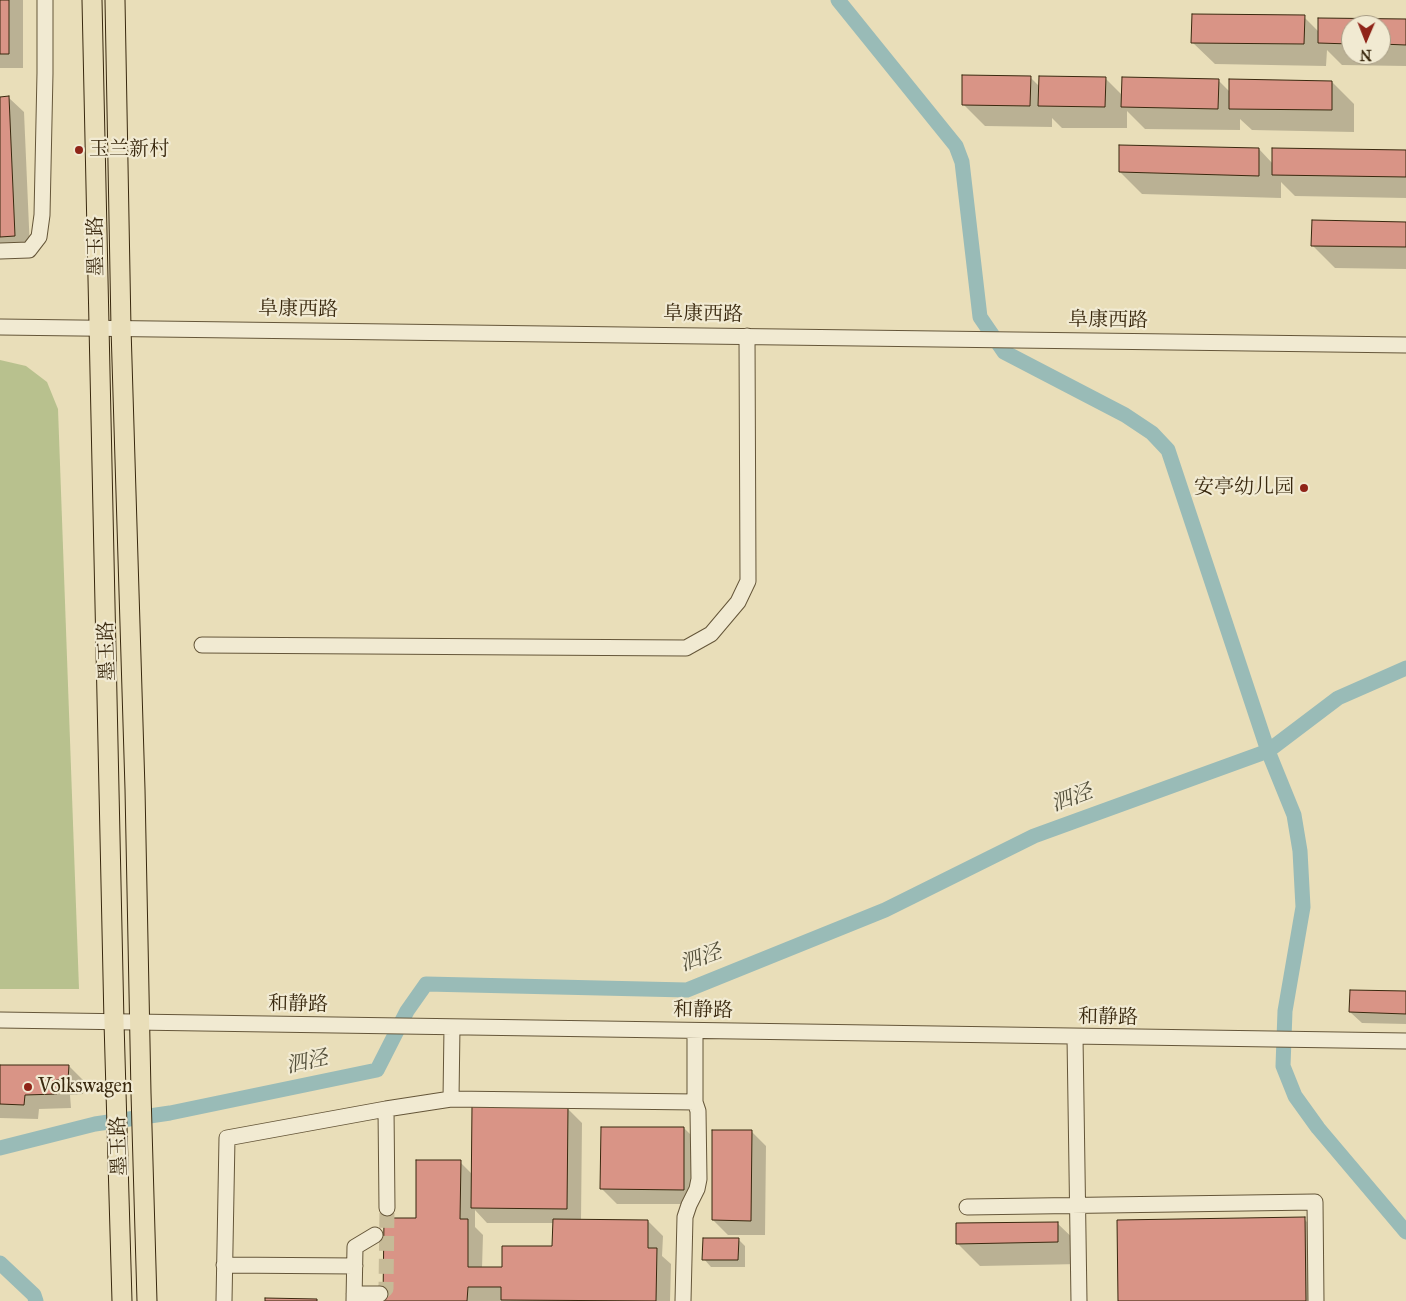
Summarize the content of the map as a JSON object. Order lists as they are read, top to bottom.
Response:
{
  "streets": {
    "main road": ["墨玉路"],
    "street": ["阜康西路", "和静路"]
  },
  "crossings": [
    ["墨玉路", "阜康西路"],
    ["墨玉路", "和静路"]
  ],
  "water": ["泗泾"],
  "places": ["玉兰新村", "安亭幼儿园", "Volkswagen"],
  "north": "bottom"
}
